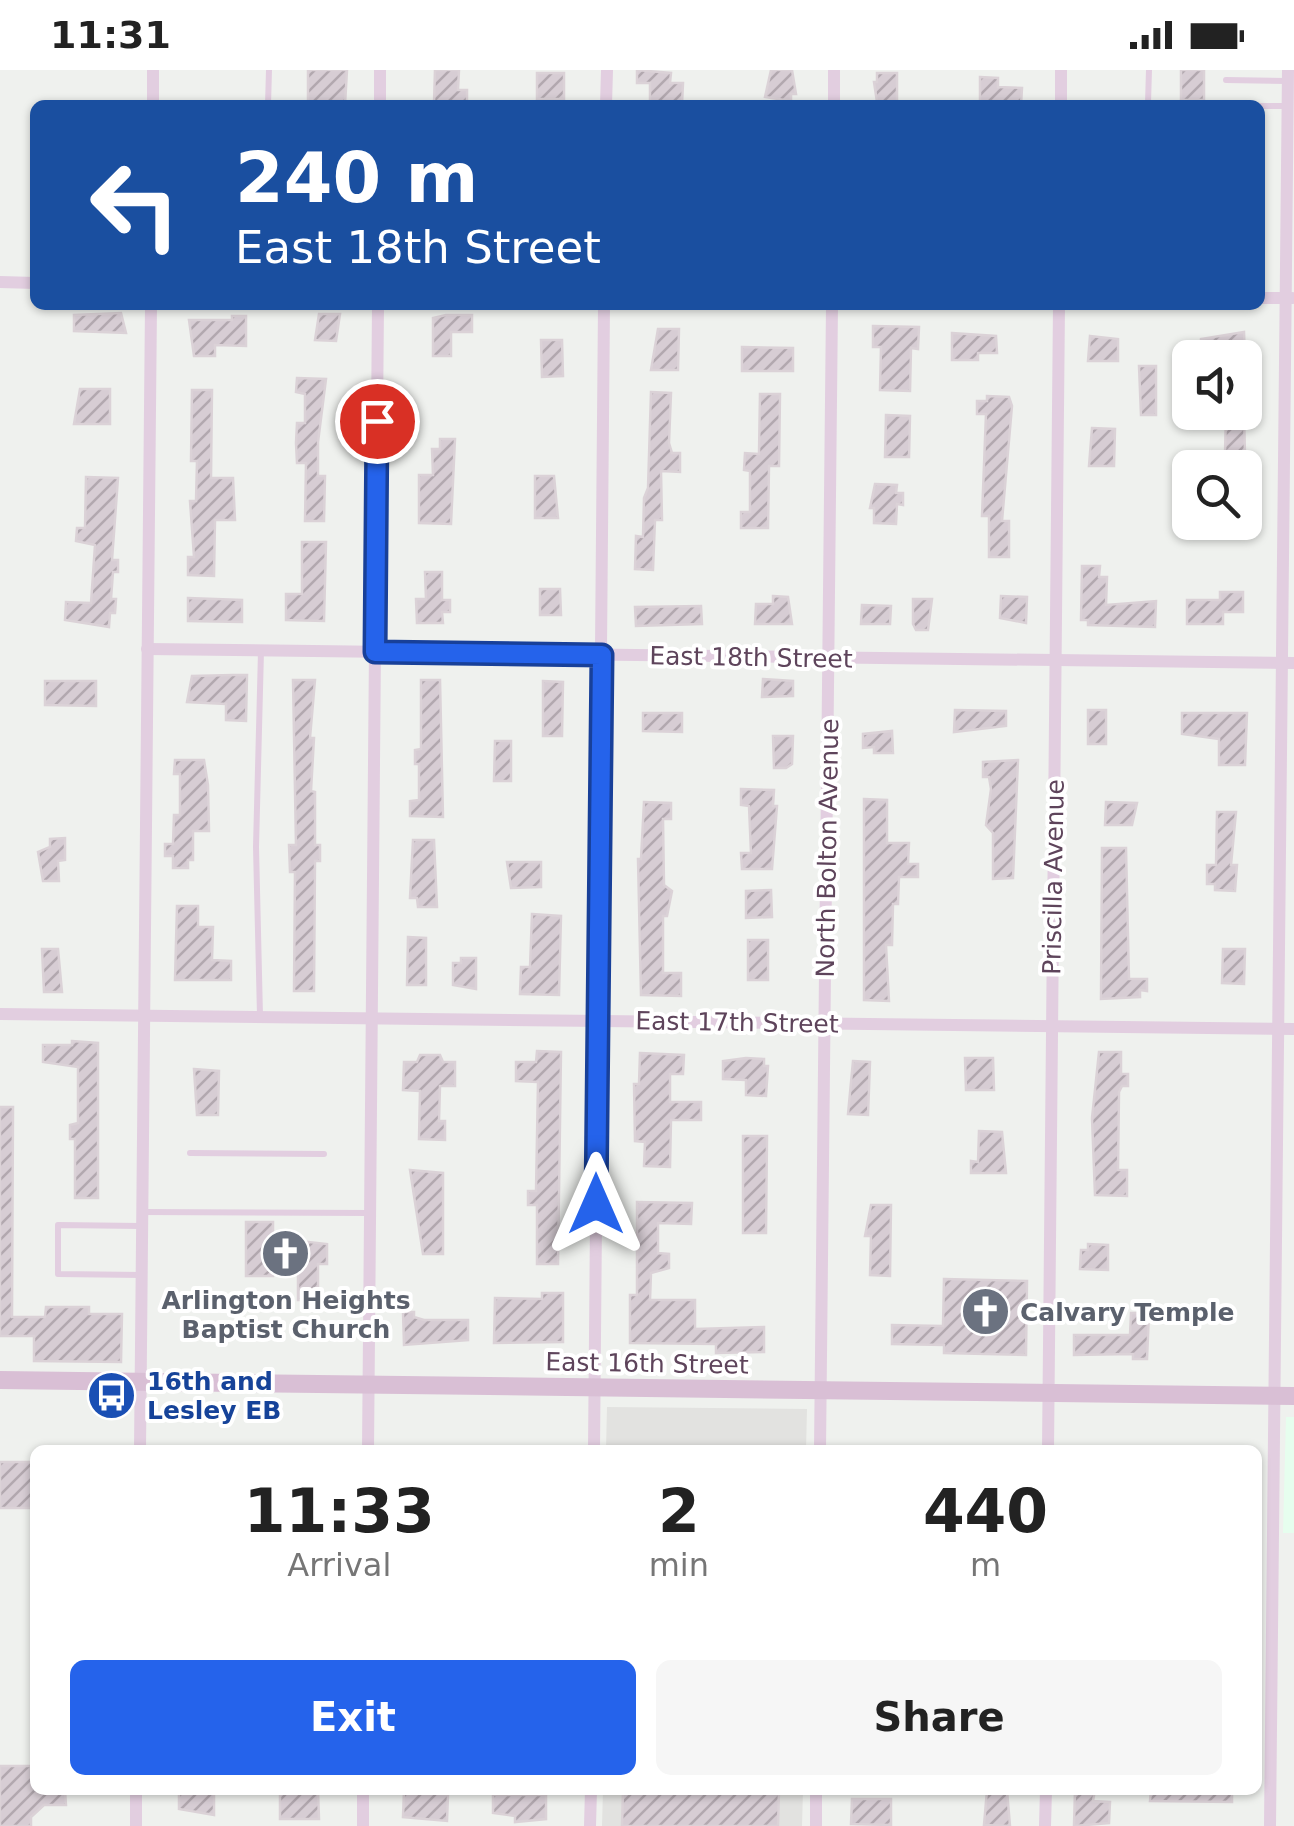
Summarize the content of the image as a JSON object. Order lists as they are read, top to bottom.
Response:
{
  "streets": {
    "main road": ["East 16th Street"],
    "street": [
      "East 18th Street",
      "North Bolton Avenue",
      "Priscilla Avenue",
      "East 17th Street"
    ]
  },
  "crossings": [
    ["East 18th Street", "North Bolton Avenue"],
    ["East 18th Street", "Priscilla Avenue"],
    ["North Bolton Avenue", "East 17th Street"],
    ["North Bolton Avenue", "East 16th Street"],
    ["Priscilla Avenue", "East 17th Street"],
    ["Priscilla Avenue", "East 16th Street"]
  ],
  "places": {
    "church": ["Arlington Heights Baptist Church", "Calvary Temple"],
    "bus stop": ["16th and Lesley EB"]
  },
  "page": {
    "status": "11:31",
    "turn": ["240 m", "East 18th Street"],
    "eta": [
      "11:33",
      "Arrival",
      "2",
      "min",
      "440",
      "m"
    ],
    "buttons": ["Exit", "Share"]
  }
}
